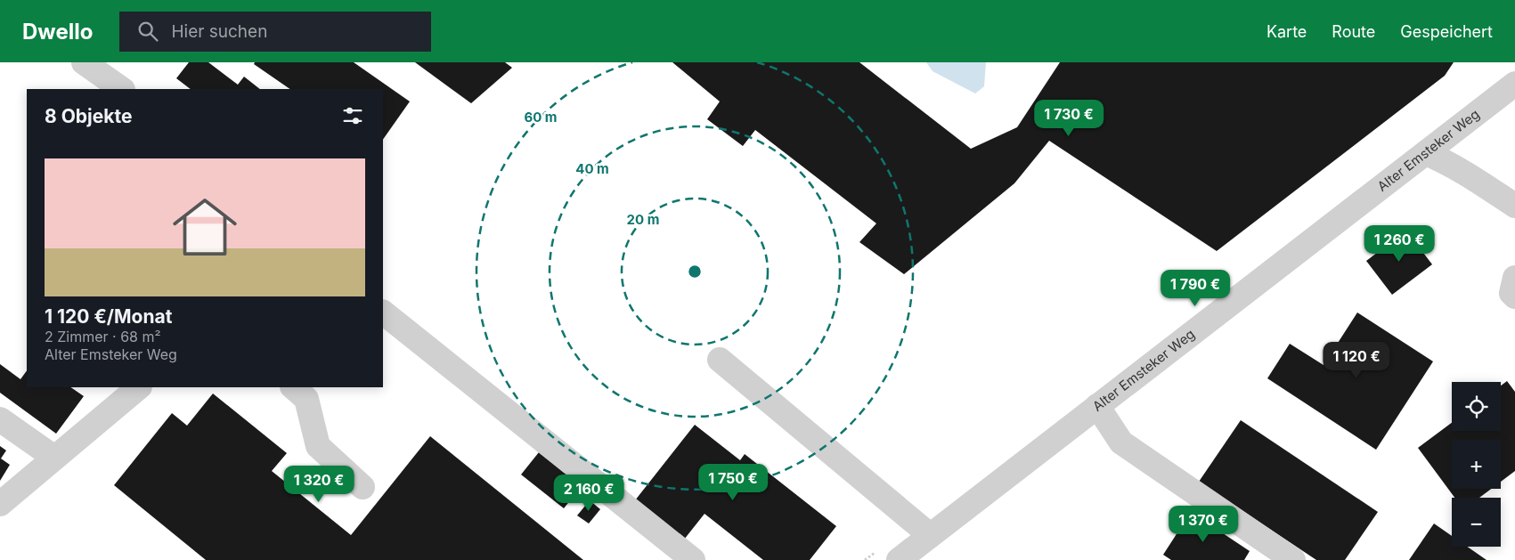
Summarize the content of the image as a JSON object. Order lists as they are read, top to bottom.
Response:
{
  "streets": {
    "street": ["Alter Emsteker Weg"]
  },
  "page": {
    "header": "Dwello",
    "search": "Hier suchen",
    "nav": ["Karte", "Route", "Gespeichert"],
    "heading": "8 Objekte",
    "price": [
      "1 730 €",
      "1 260 €",
      "1 790 €",
      "1 120 €",
      "1 750 €",
      "1 320 €",
      "2 160 €",
      "1 370 €"
    ],
    "list": [
      {
        "name": "1 120 €/Monat",
        "note": "2 Zimmer · 68 m² · Alter Emsteker Weg"
      }
    ],
    "map_buttons": ["+", "−"]
  },
  "rings": ["60 m", "40 m", "20 m"]
}
